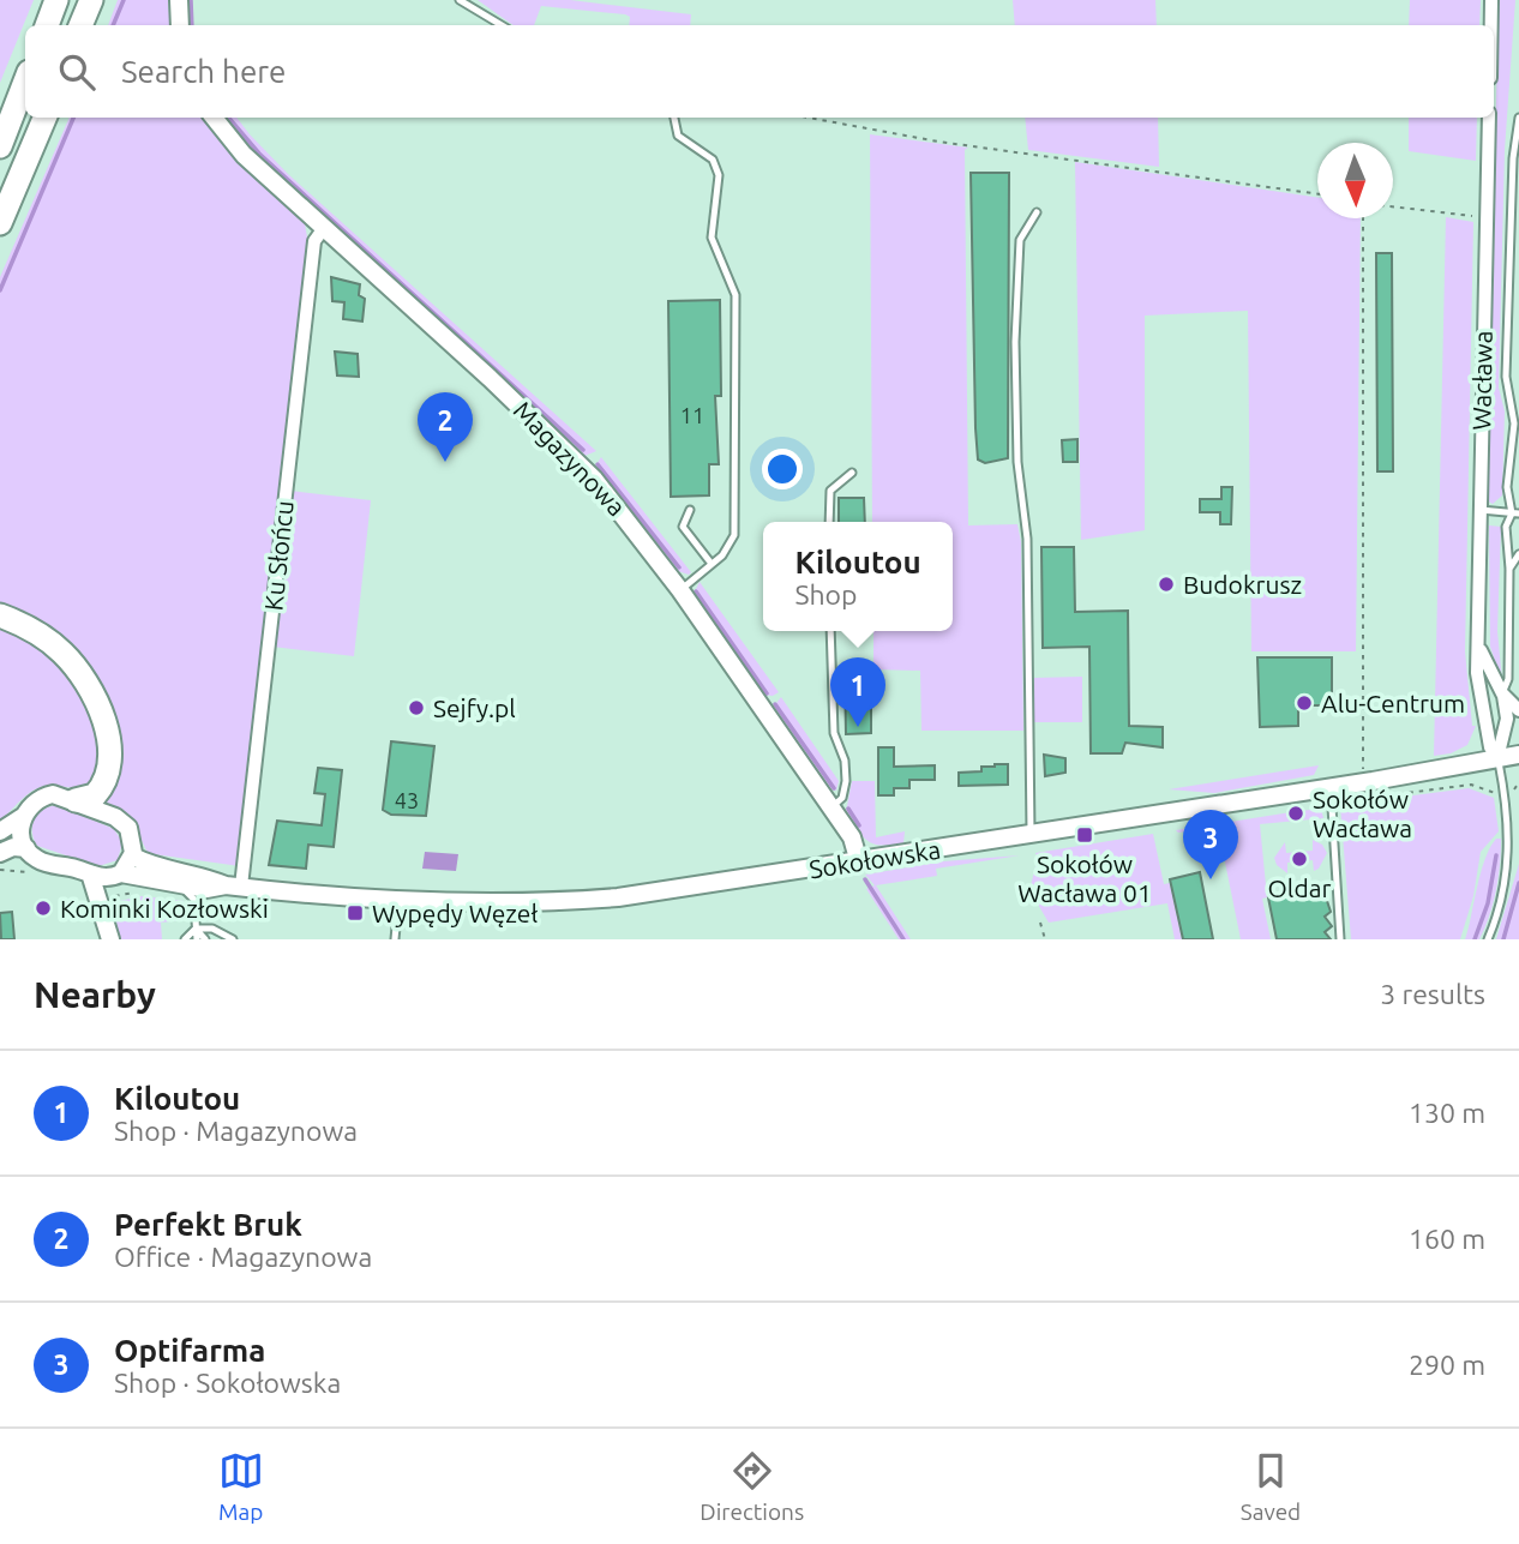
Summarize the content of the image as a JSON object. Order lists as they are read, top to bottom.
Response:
{
  "streets": {
    "street": [
      "Wacława",
      "Magazynowa",
      "Ku Słońcu",
      "Sokołowska"
    ]
  },
  "crossings": [
    ["Wacława", "Sokołowska"],
    ["Magazynowa", "Ku Słońcu"],
    ["Magazynowa", "Sokołowska"],
    ["Ku Słońcu", "Sokołowska"]
  ],
  "places": {
    "other": [
      "Budokrusz",
      "Alu-Centrum",
      "Sejfy.pl",
      "Sokołów Wacława",
      "Oldar",
      "Kominki Kozłowski"
    ],
    "transit": ["Sokołów Wacława 01", "Wypędy Węzeł"]
  },
  "house_numbers": ["11", "43"],
  "north": "bottom",
  "page": {
    "search": "Search here",
    "pins": ["2", "1", "3"],
    "popup": ["Kiloutou", "Shop"],
    "heading": ["Nearby", "3 results"],
    "list": [
      {
        "mark": "1",
        "name": "Kiloutou",
        "note": "Shop · Magazynowa",
        "value": "130 m"
      },
      {
        "mark": "2",
        "name": "Perfekt Bruk",
        "note": "Office · Magazynowa",
        "value": "160 m"
      },
      {
        "mark": "3",
        "name": "Optifarma",
        "note": "Shop · Sokołowska",
        "value": "290 m"
      }
    ],
    "nav": ["Map", "Directions", "Saved"]
  }
}
